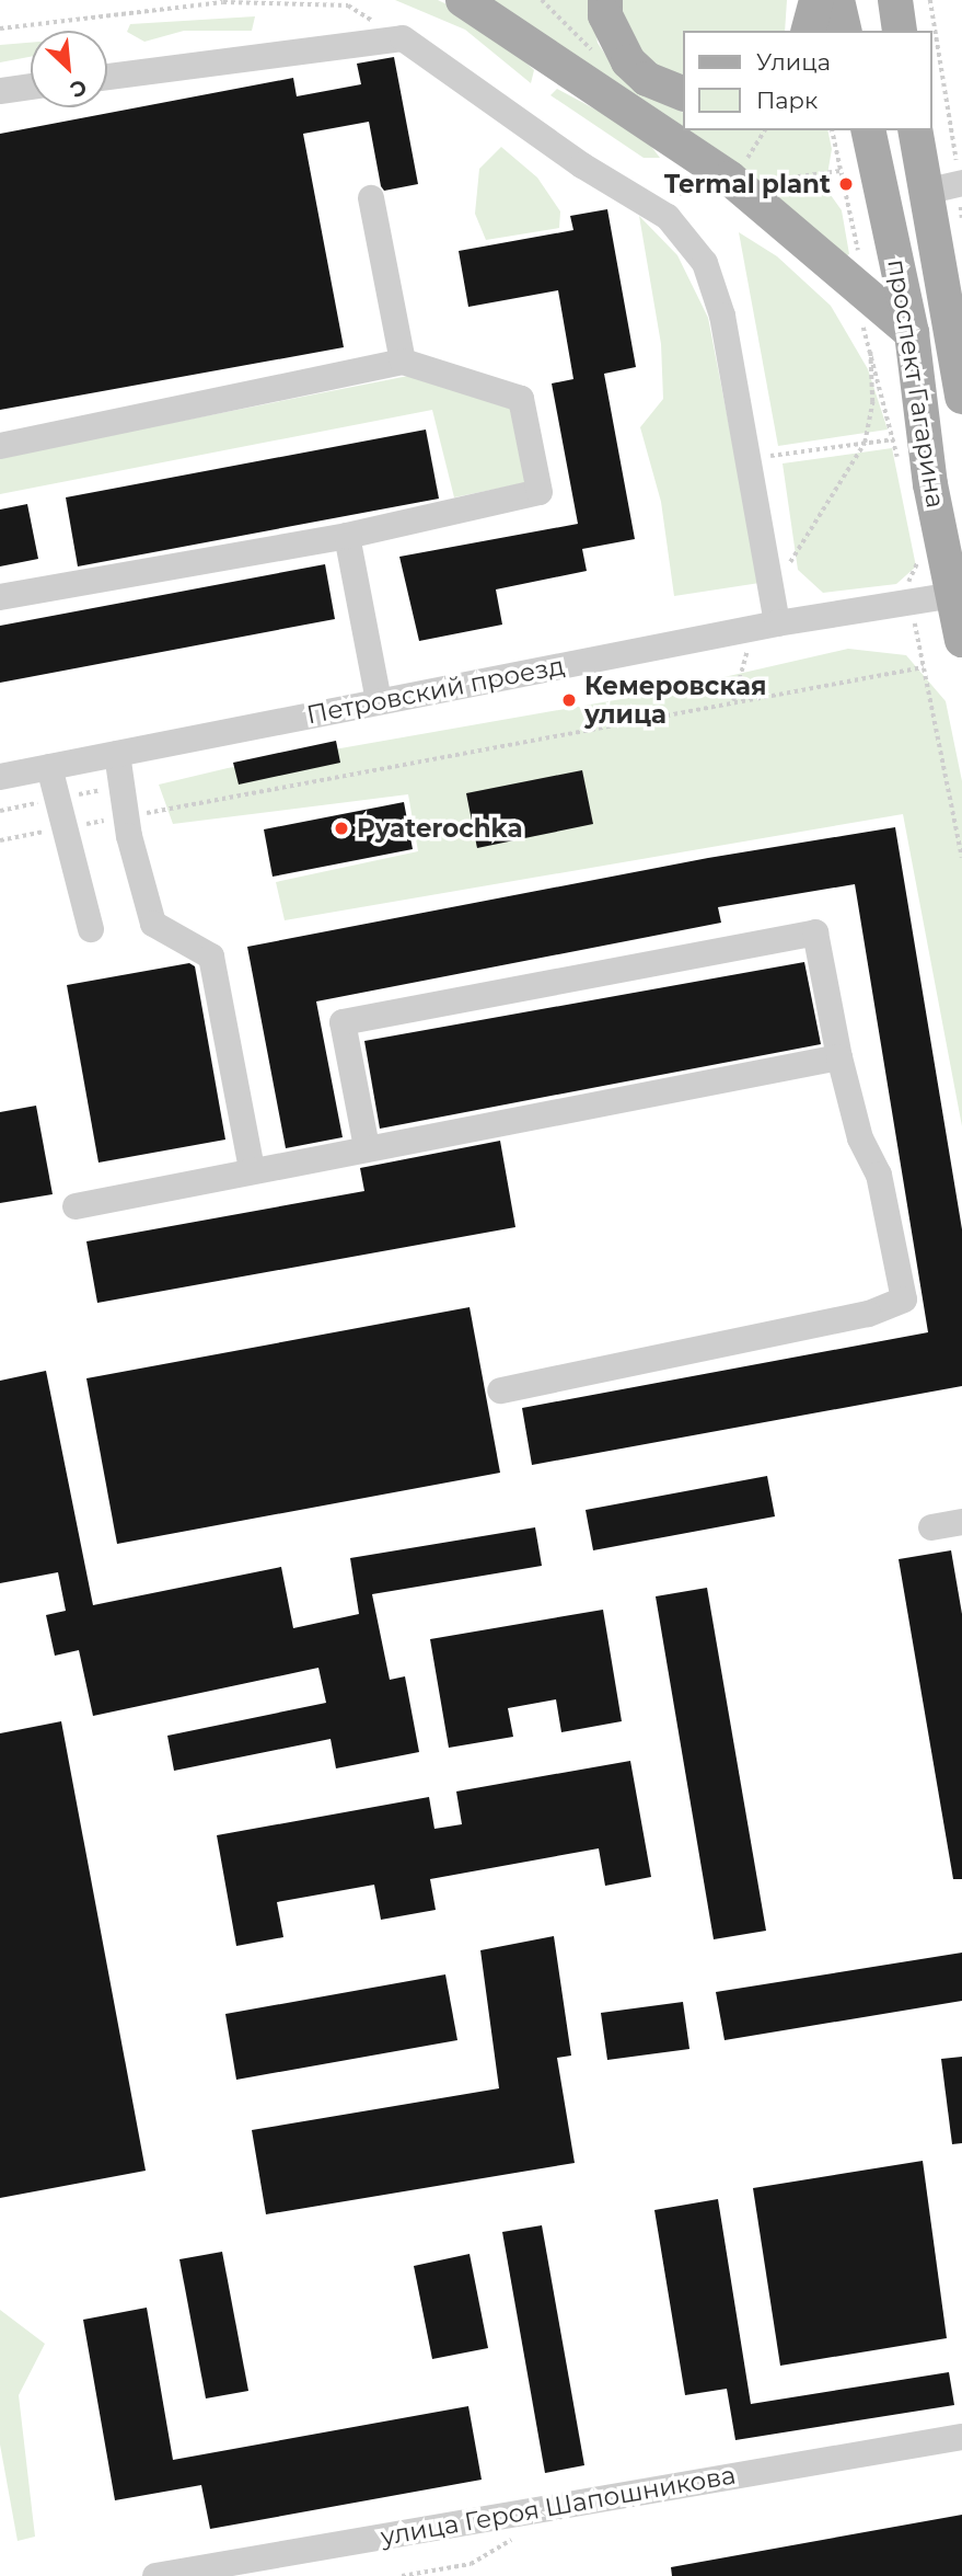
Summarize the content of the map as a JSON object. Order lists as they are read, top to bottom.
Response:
{
  "streets": {
    "main road": ["проспект Гагарина"],
    "street": ["Петровский проезд", "улица Героя Шапошникова"]
  },
  "crossings": [
    ["проспект Гагарина", "Петровский проезд"]
  ],
  "places": ["Termal plant", "Кемеровская улица", "Pyaterochka"],
  "legend": ["Улица", "Парк"],
  "north": "bottom right"
}
